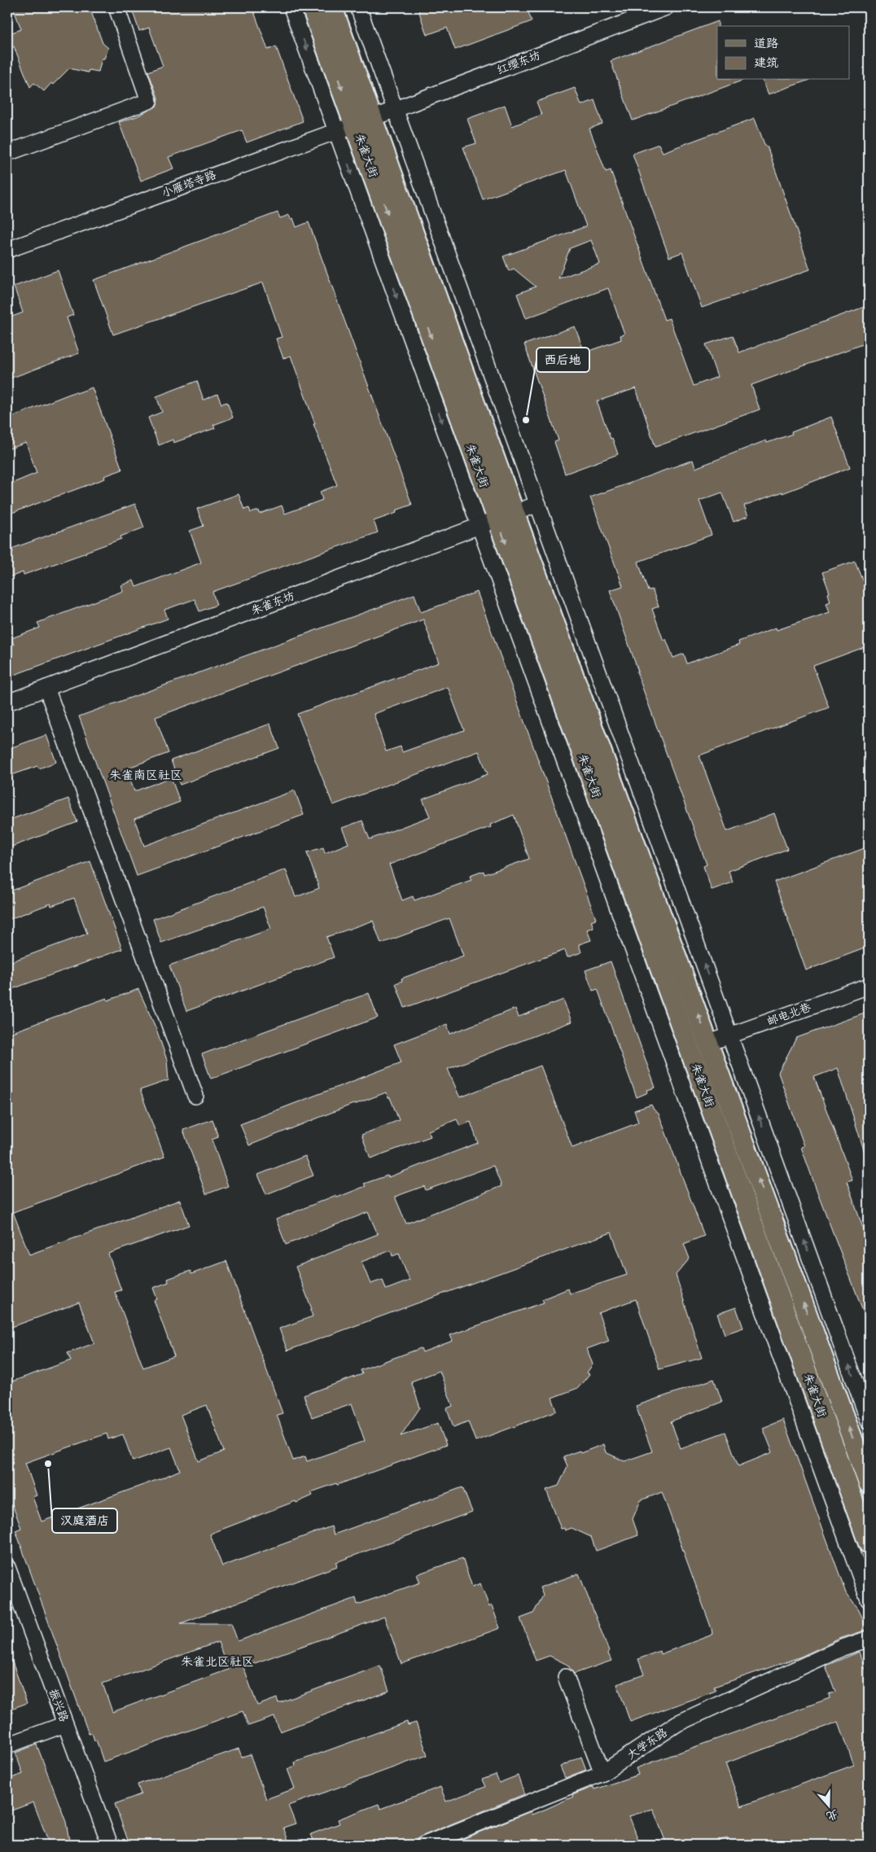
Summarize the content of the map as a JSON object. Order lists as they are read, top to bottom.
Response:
{
  "streets": {
    "main road": ["朱雀大街"],
    "street": [
      "红缨东坊",
      "小雁塔寺路",
      "朱雀东坊",
      "邮电北巷",
      "振兴路",
      "大学东路"
    ]
  },
  "crossings": [
    ["红缨东坊", "朱雀大街"],
    ["红缨东坊", "小雁塔寺路"],
    ["朱雀大街", "小雁塔寺路"],
    ["朱雀大街", "朱雀东坊"],
    ["朱雀大街", "邮电北巷"]
  ],
  "districts": ["朱雀南区社区", "朱雀北区社区"],
  "places": ["西后地", "汉庭酒店"],
  "legend": ["道路", "建筑"],
  "north": "bottom"
}
